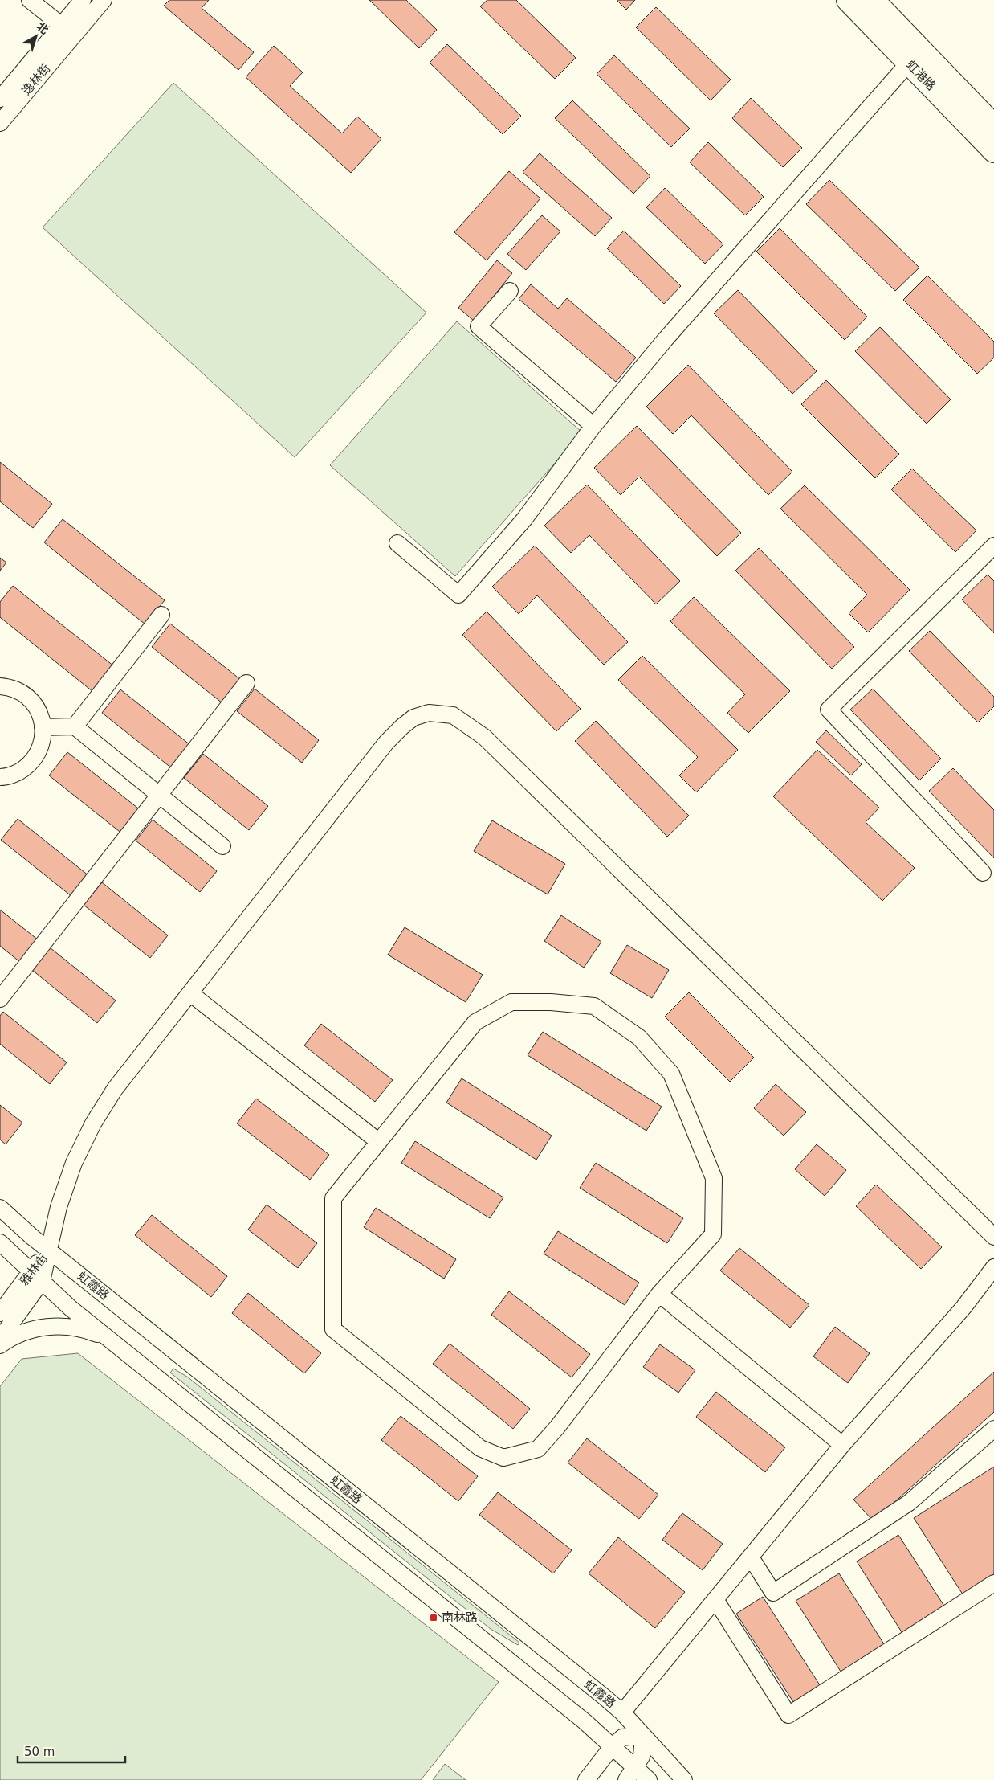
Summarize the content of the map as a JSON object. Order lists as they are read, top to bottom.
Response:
{
  "streets": {
    "highway": ["虹港路"],
    "street": ["逸林街", "雅林街", "虹霞路"]
  },
  "crossings": [
    ["雅林街", "虹霞路"]
  ],
  "places": {
    "transit": ["南林路"]
  },
  "scale_bar": "50 m",
  "north": "top right"
}
